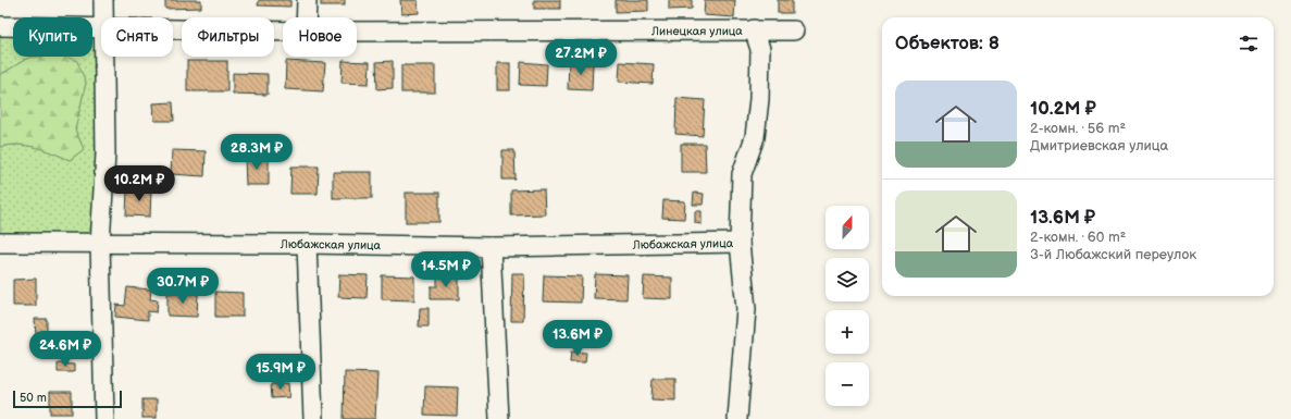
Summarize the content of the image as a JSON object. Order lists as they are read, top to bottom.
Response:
{
  "streets": {
    "street": ["Линецкая улица", "Любажская улица"]
  },
  "scale_bar": "50 m",
  "north": "top",
  "page": {
    "chip": [
      "Купить",
      "Снять",
      "Фильтры",
      "Новое"
    ],
    "heading": "Объектов: 8",
    "price": [
      "27.2M ₽",
      "28.3M ₽",
      "10.2M ₽",
      "14.5M ₽",
      "30.7M ₽",
      "13.6M ₽",
      "24.6M ₽",
      "15.9M ₽"
    ],
    "list": [
      {
        "name": "10.2M ₽",
        "note": "2-комн. · 56 m² · Дмитриевская улица"
      },
      {
        "name": "13.6M ₽",
        "note": "2-комн. · 60 m² · 3-й Любажский переулок"
      }
    ],
    "map_buttons": ["+", "−"],
    "scale": "50 m"
  }
}
